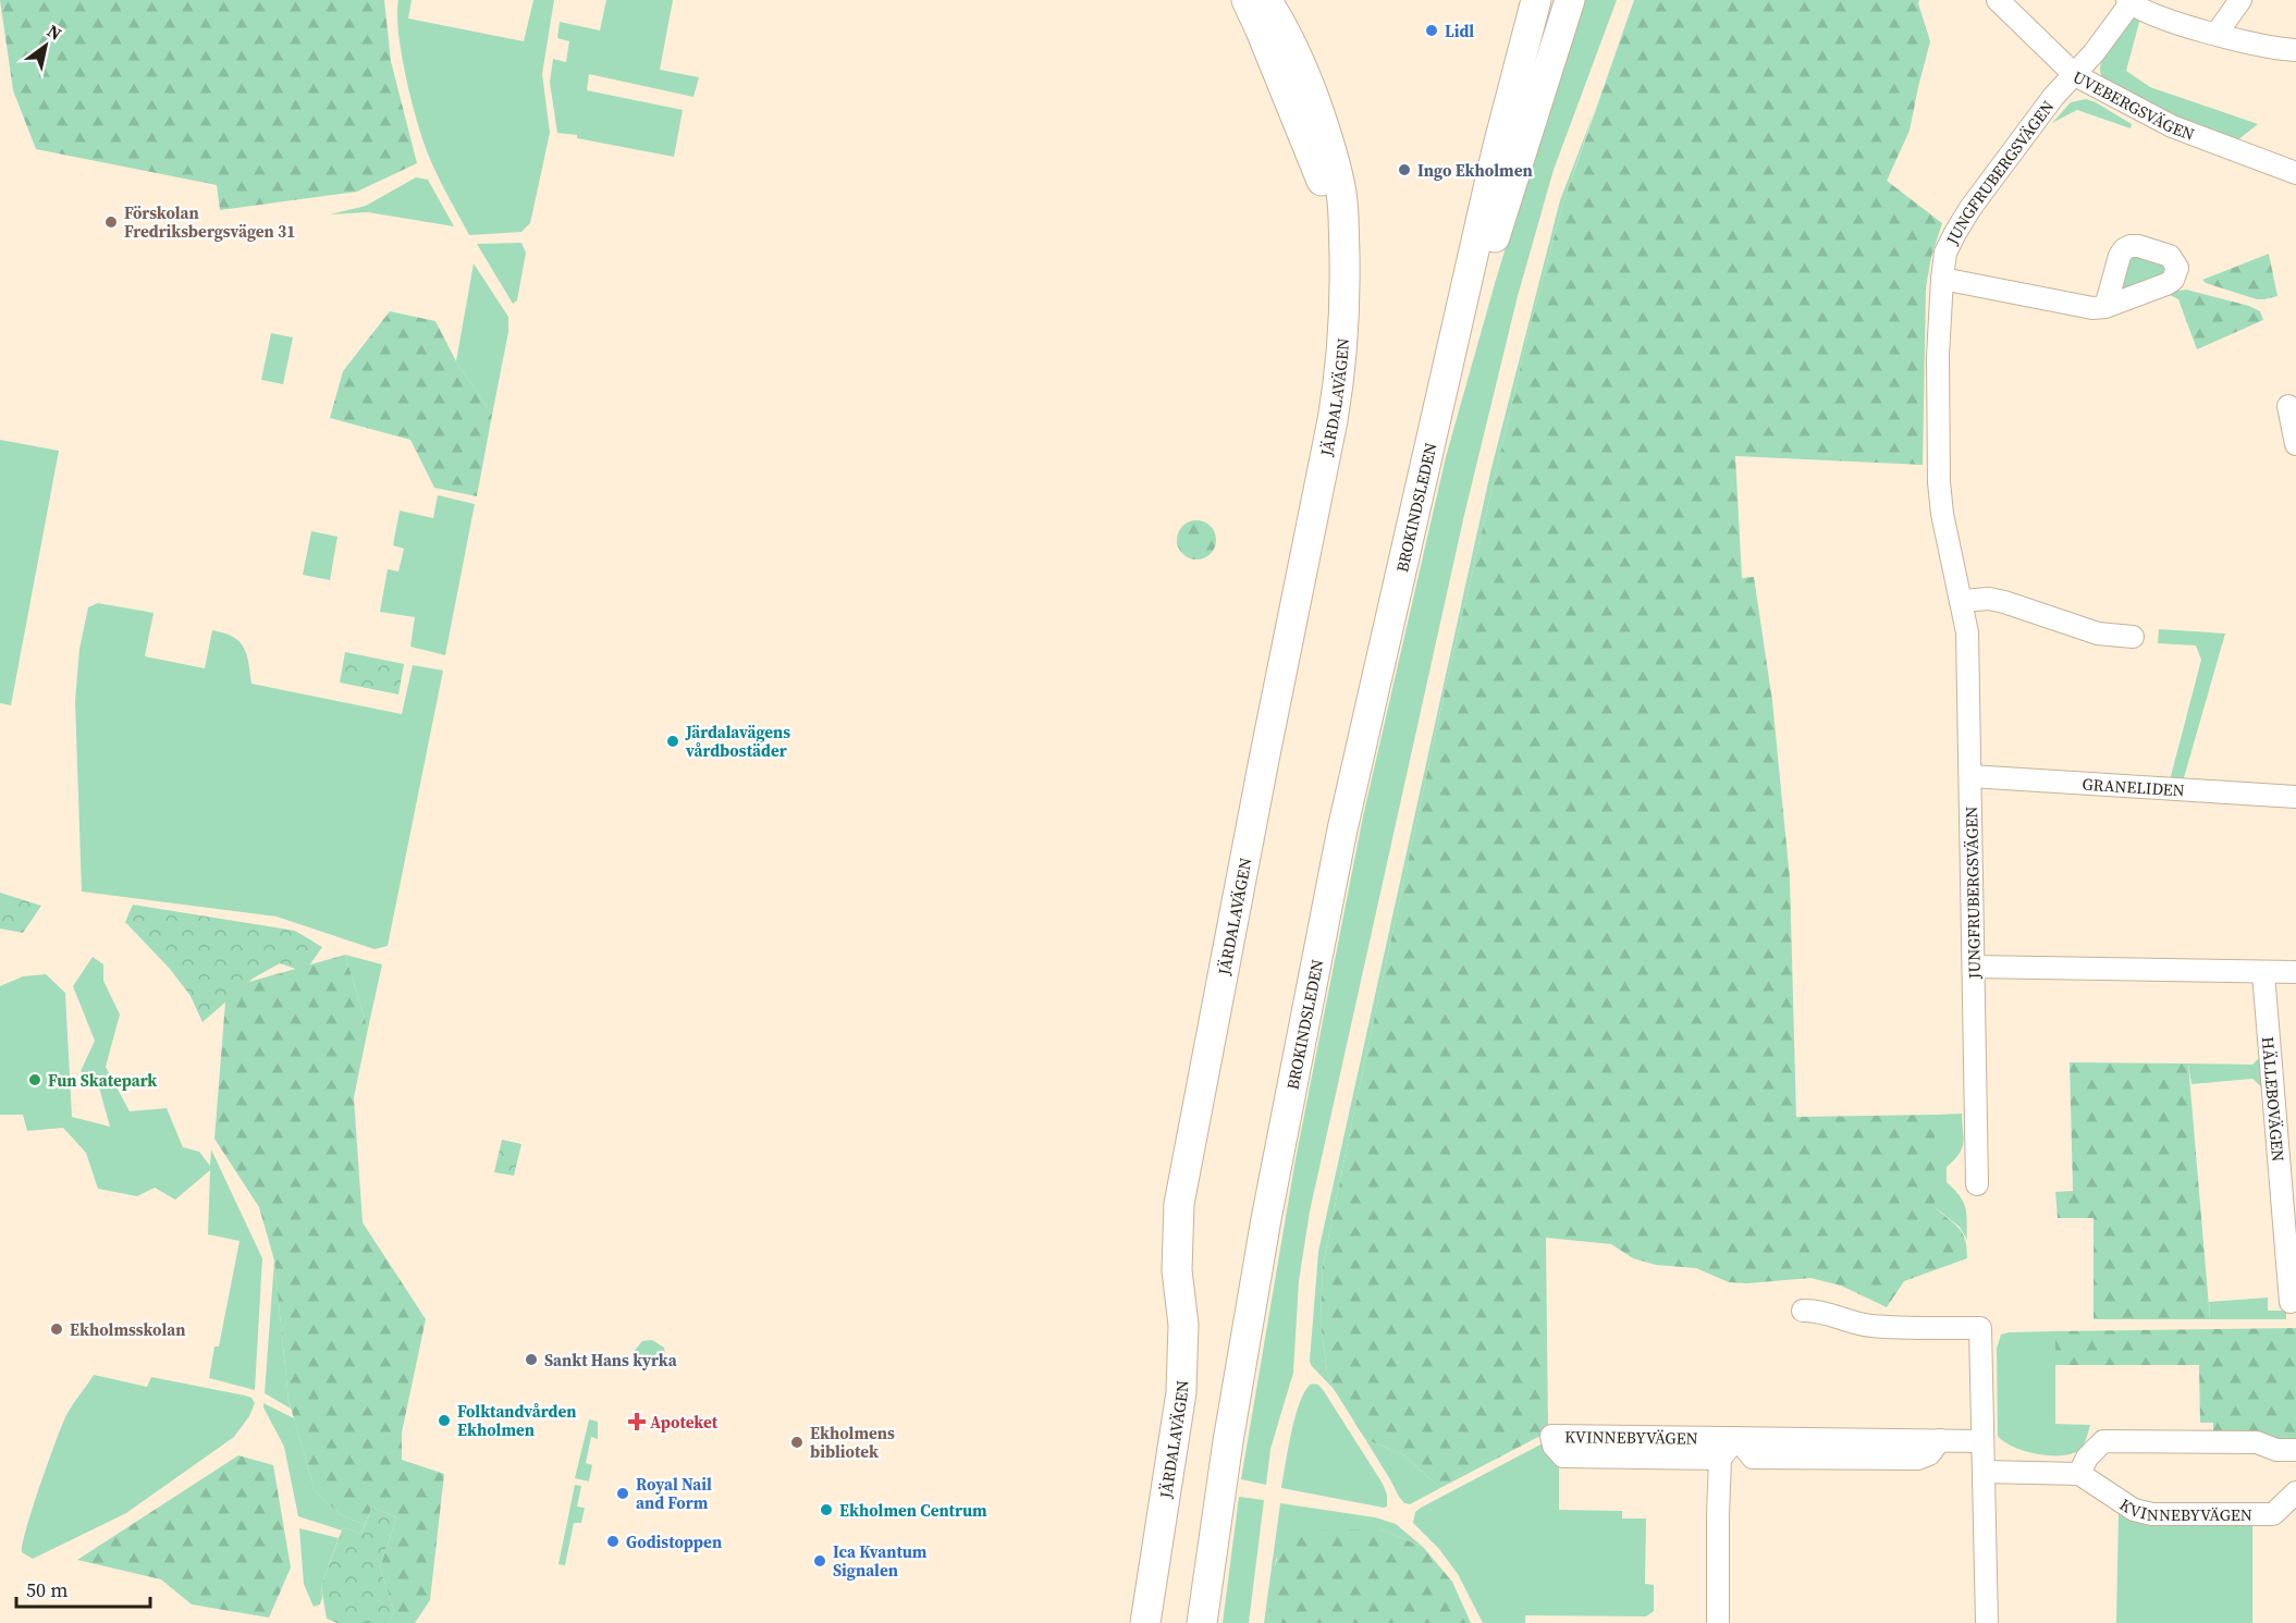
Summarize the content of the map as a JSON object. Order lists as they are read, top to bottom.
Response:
{
  "streets": {
    "main road": ["JÄRDALAVÄGEN", "BROKINDSLEDEN"],
    "street": [
      "UVEBERGSVÄGEN",
      "JUNGFRUBERGSVÄGEN",
      "GRANELIDEN",
      "HÄLLEBOVÄGEN",
      "KVINNEBYVÄGEN"
    ]
  },
  "crossings": [
    ["UVEBERGSVÄGEN", "JUNGFRUBERGSVÄGEN"],
    ["JUNGFRUBERGSVÄGEN", "GRANELIDEN"]
  ],
  "places": {
    "other": [
      "Lidl",
      "Ingo Ekholmen",
      "Förskolan Fredriksbergsvägen 31",
      "Järdalavägens vårdbostäder",
      "Fun Skatepark",
      "Ekholmsskolan",
      "Sankt Hans kyrka",
      "Folktandvården Ekholmen",
      "Ekholmens bibliotek",
      "Royal Nail and Form",
      "Ekholmen Centrum",
      "Godistoppen",
      "Ica Kvantum Signalen"
    ],
    "health": ["Apoteket"]
  },
  "scale_bar": "50 m",
  "north": "top right"
}
